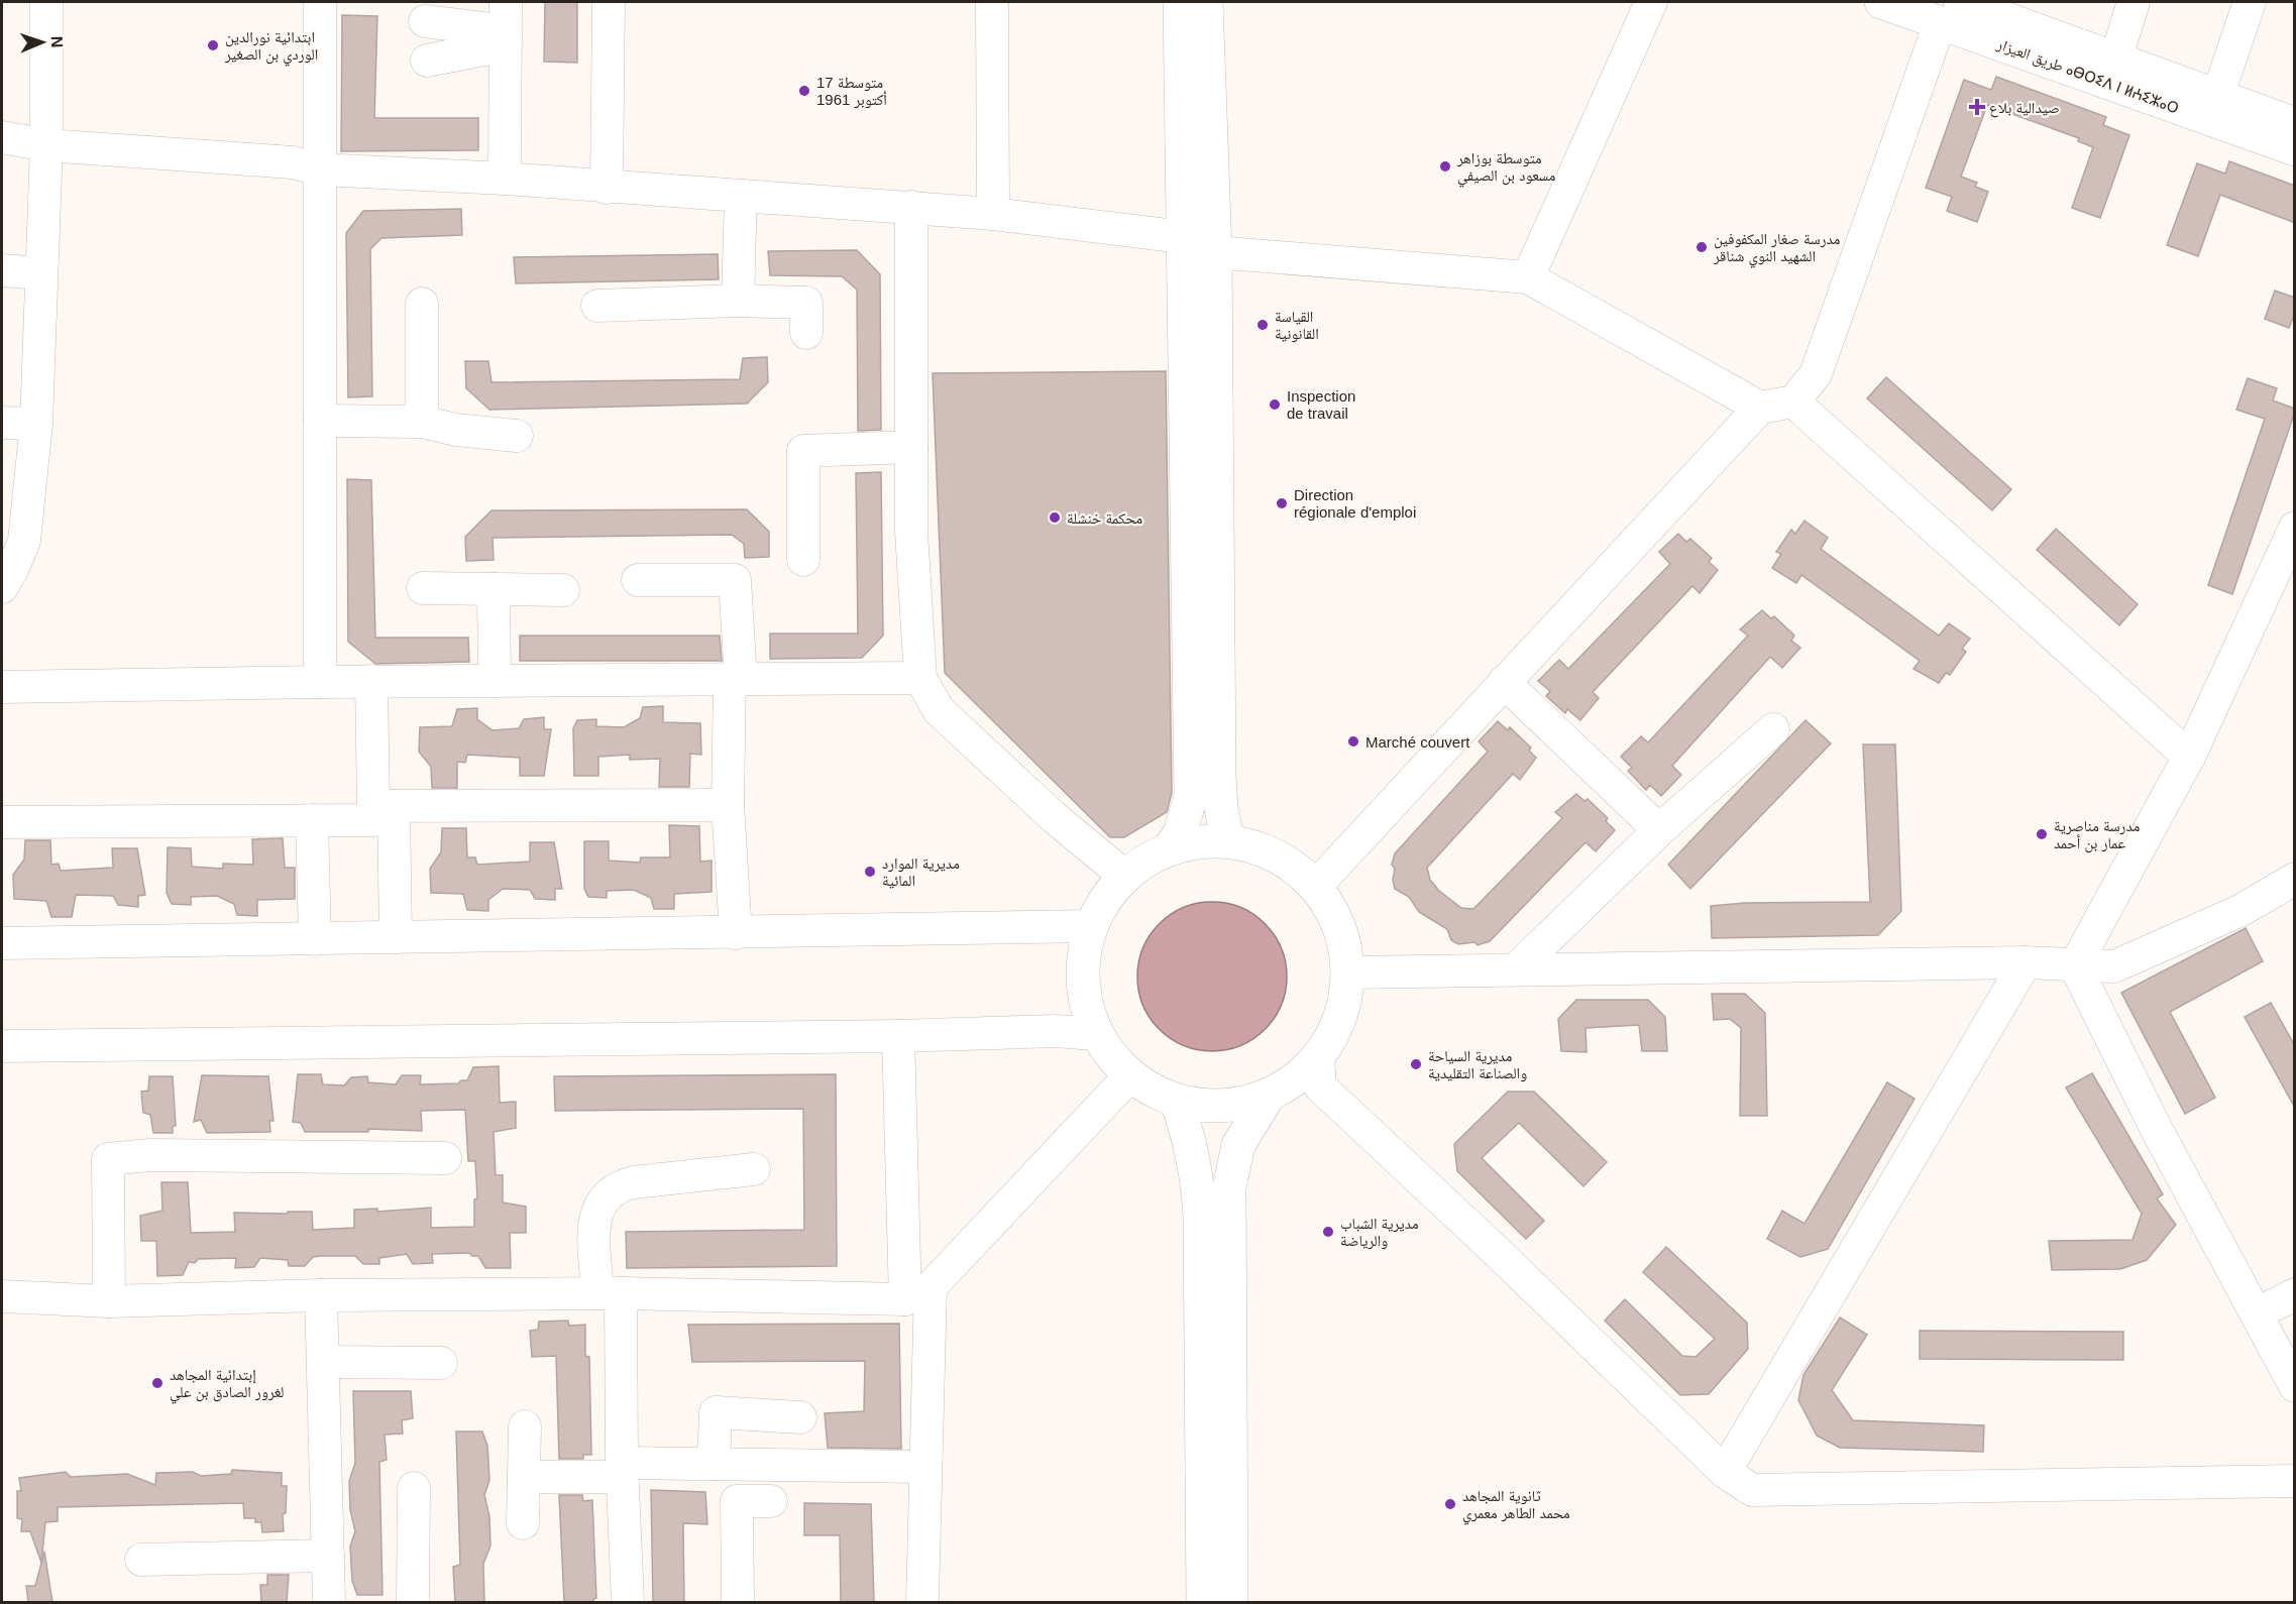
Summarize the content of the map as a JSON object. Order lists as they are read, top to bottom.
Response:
{
  "streets": {
    "main road": ["طريق العيزار ⴰⴱⵔⵉⴷ ⵏ ⵍⵄⵉⵣⴰⵔ"]
  },
  "places": {
    "other": [
      "ابتدائية نورالدين الوردي بن الصغير",
      "متوسطة 17 أكتوبر 1961",
      "متوسطة بوزاهر مسعود بن الصيفي",
      "مدرسة صغار المكفوفين الشهيد النوي شناقر",
      "القياسة القانونية",
      "Inspection de travail",
      "Direction régionale d'emploi",
      "محكمة خنشلة",
      "Marché couvert",
      "مدرسة مناصرية عمار بن أحمد",
      "مديرية الموارد المائية",
      "مديرية السياحة والصناعة التقليدية",
      "مديرية الشباب والرياضة",
      "إبتدائية المجاهد لغرور الصادق بن علي",
      "ثانوية المجاهد محمد الطاهر معمري"
    ],
    "health": ["صيدالية بلاع"]
  },
  "north": "right"
}
